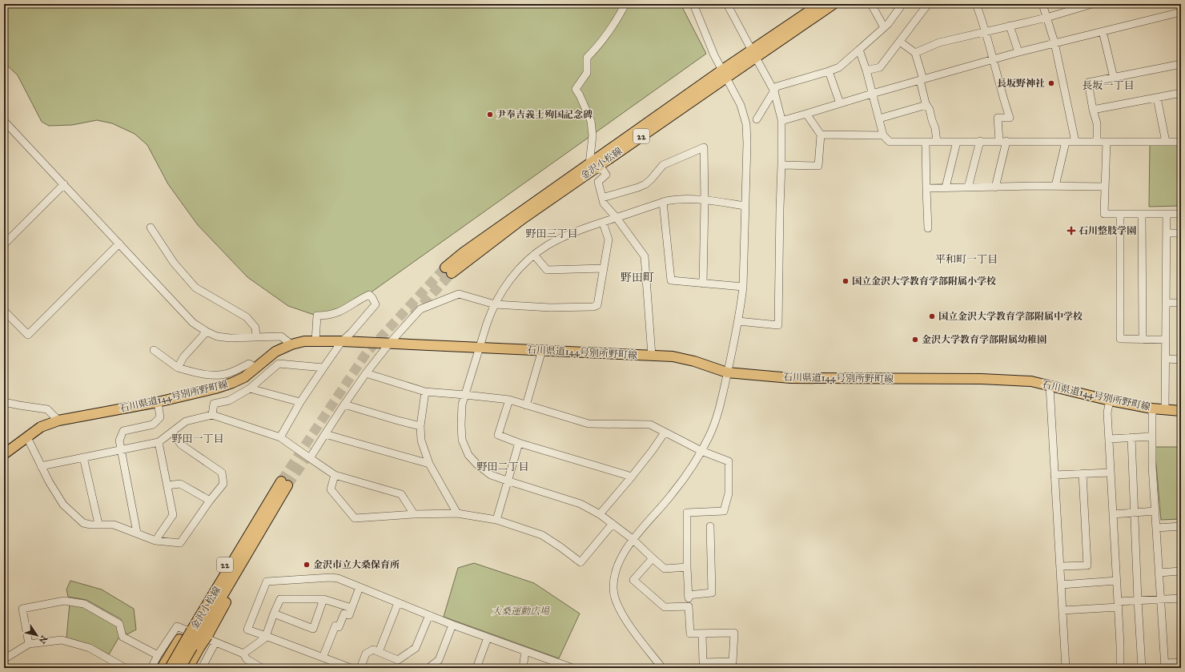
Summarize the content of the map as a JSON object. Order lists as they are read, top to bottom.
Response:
{
  "streets": {
    "main road": ["22", "金沢小松線", "石川県道144号別所野町線"]
  },
  "crossings": [
    ["22", "金沢小松線"]
  ],
  "districts": [
    "長坂一丁目",
    "野田三丁目",
    "平和町一丁目",
    "野田町",
    "野田一丁目",
    "野田二丁目"
  ],
  "parks": ["大桑運動広場"],
  "places": {
    "other": [
      "長坂野神社",
      "尹奉吉義士殉国記念碑",
      "国立金沢大学教育学部附属小学校",
      "国立金沢大学教育学部附属中学校",
      "金沢大学教育学部附属幼稚園",
      "金沢市立大桑保育所"
    ],
    "health": ["石川整肢学園"]
  },
  "north": "bottom right"
}
